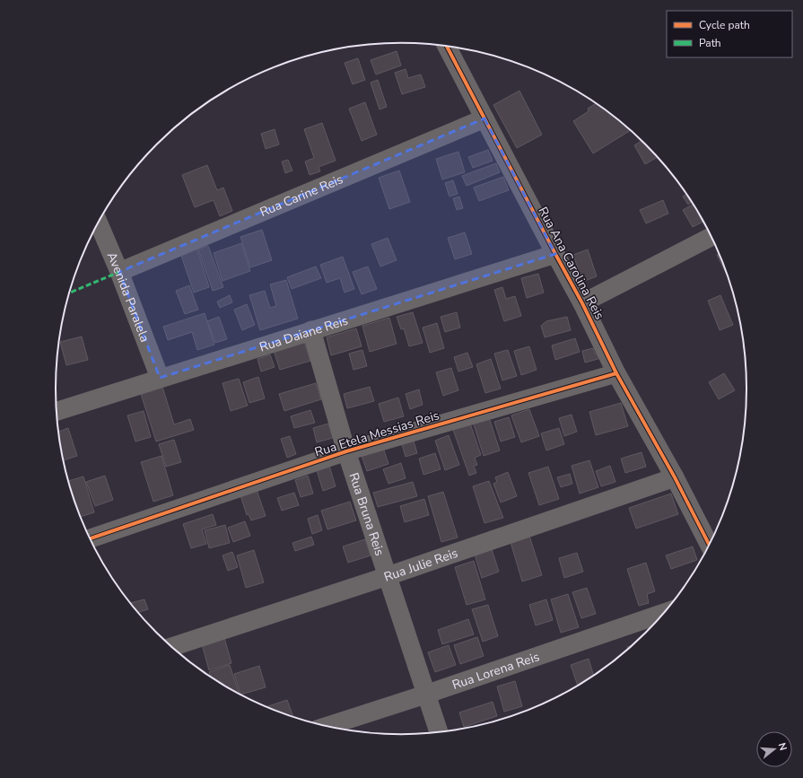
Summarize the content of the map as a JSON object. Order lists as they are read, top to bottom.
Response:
{
  "streets": {
    "street": [
      "Rua Carine Reis",
      "Rua Ana Carolina Reis",
      "Avenida Paralela",
      "Rua Daiane Reis",
      "Rua Etela Messias Reis",
      "Rua Bruna Reis",
      "Rua Julie Reis",
      "Rua Lorena Reis"
    ]
  },
  "crossings": [
    ["Rua Carine Reis", "Rua Ana Carolina Reis"],
    ["Rua Carine Reis", "Avenida Paralela"],
    ["Rua Ana Carolina Reis", "Rua Daiane Reis"],
    ["Rua Ana Carolina Reis", "Rua Etela Messias Reis"],
    ["Rua Ana Carolina Reis", "Rua Julie Reis"],
    ["Avenida Paralela", "Rua Daiane Reis"],
    ["Rua Daiane Reis", "Rua Bruna Reis"],
    ["Rua Etela Messias Reis", "Rua Bruna Reis"],
    ["Rua Bruna Reis", "Rua Julie Reis"],
    ["Rua Bruna Reis", "Rua Lorena Reis"]
  ],
  "legend": ["Cycle path", "Path"],
  "north": "right"
}
